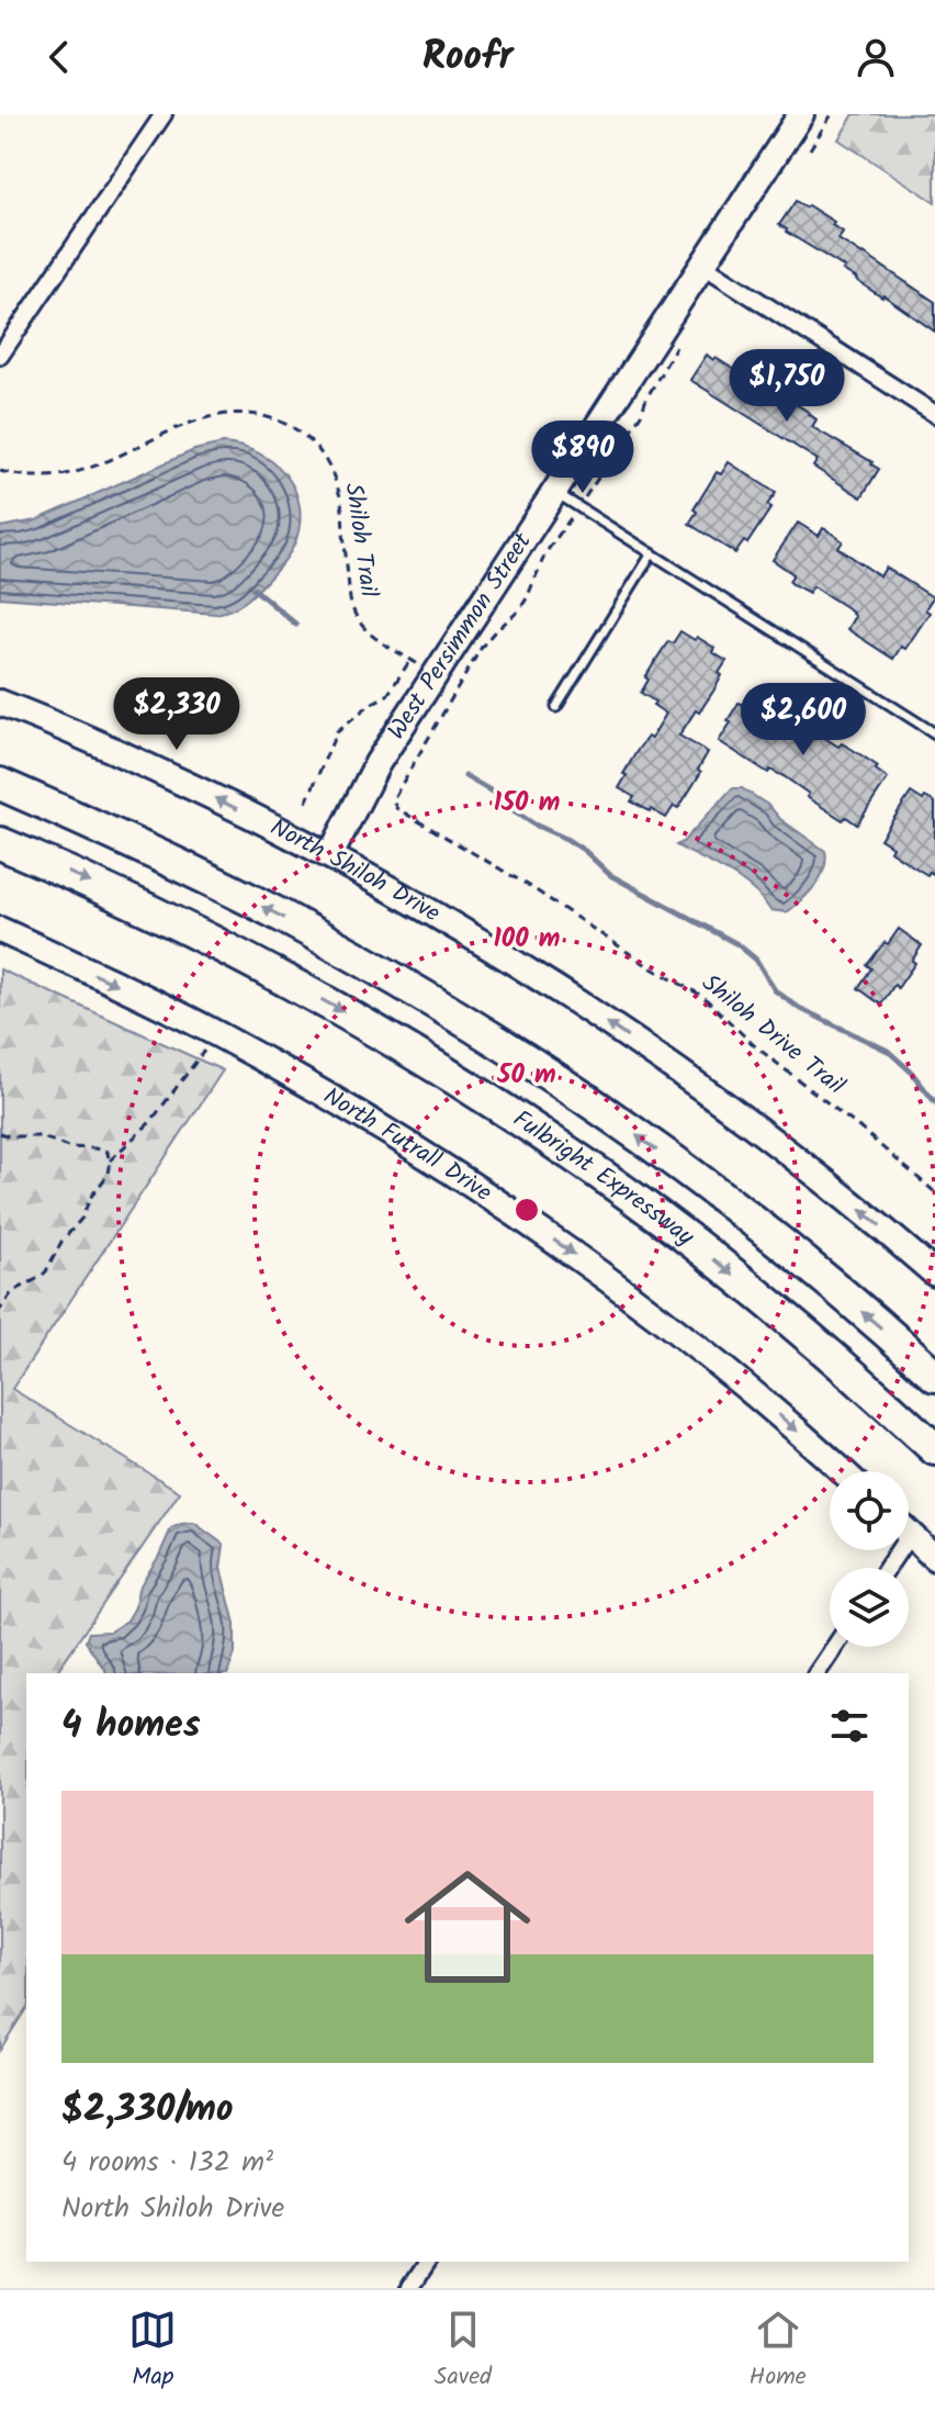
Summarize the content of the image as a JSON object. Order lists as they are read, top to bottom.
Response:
{
  "streets": {
    "highway": ["Fulbright Expressway"],
    "main road": ["West Persimmon Street", "North Shiloh Drive", "North Futrall Drive"],
    "path": ["Shiloh Trail", "Shiloh Drive Trail"]
  },
  "crossings": [
    ["Shiloh Trail", "West Persimmon Street"],
    ["West Persimmon Street", "North Shiloh Drive"]
  ],
  "one_way": ["North Shiloh Drive", "North Futrall Drive"],
  "page": {
    "header": "Roofr",
    "price": [
      "$1,750",
      "$890",
      "$2,330",
      "$2,600"
    ],
    "heading": "4 homes",
    "list": [
      {
        "name": "$2,330/mo",
        "note": "4 rooms · 132 m² · North Shiloh Drive"
      }
    ],
    "tabs": ["Map", "Saved", "Home"]
  },
  "rings": ["150 m", "100 m", "50 m"]
}
